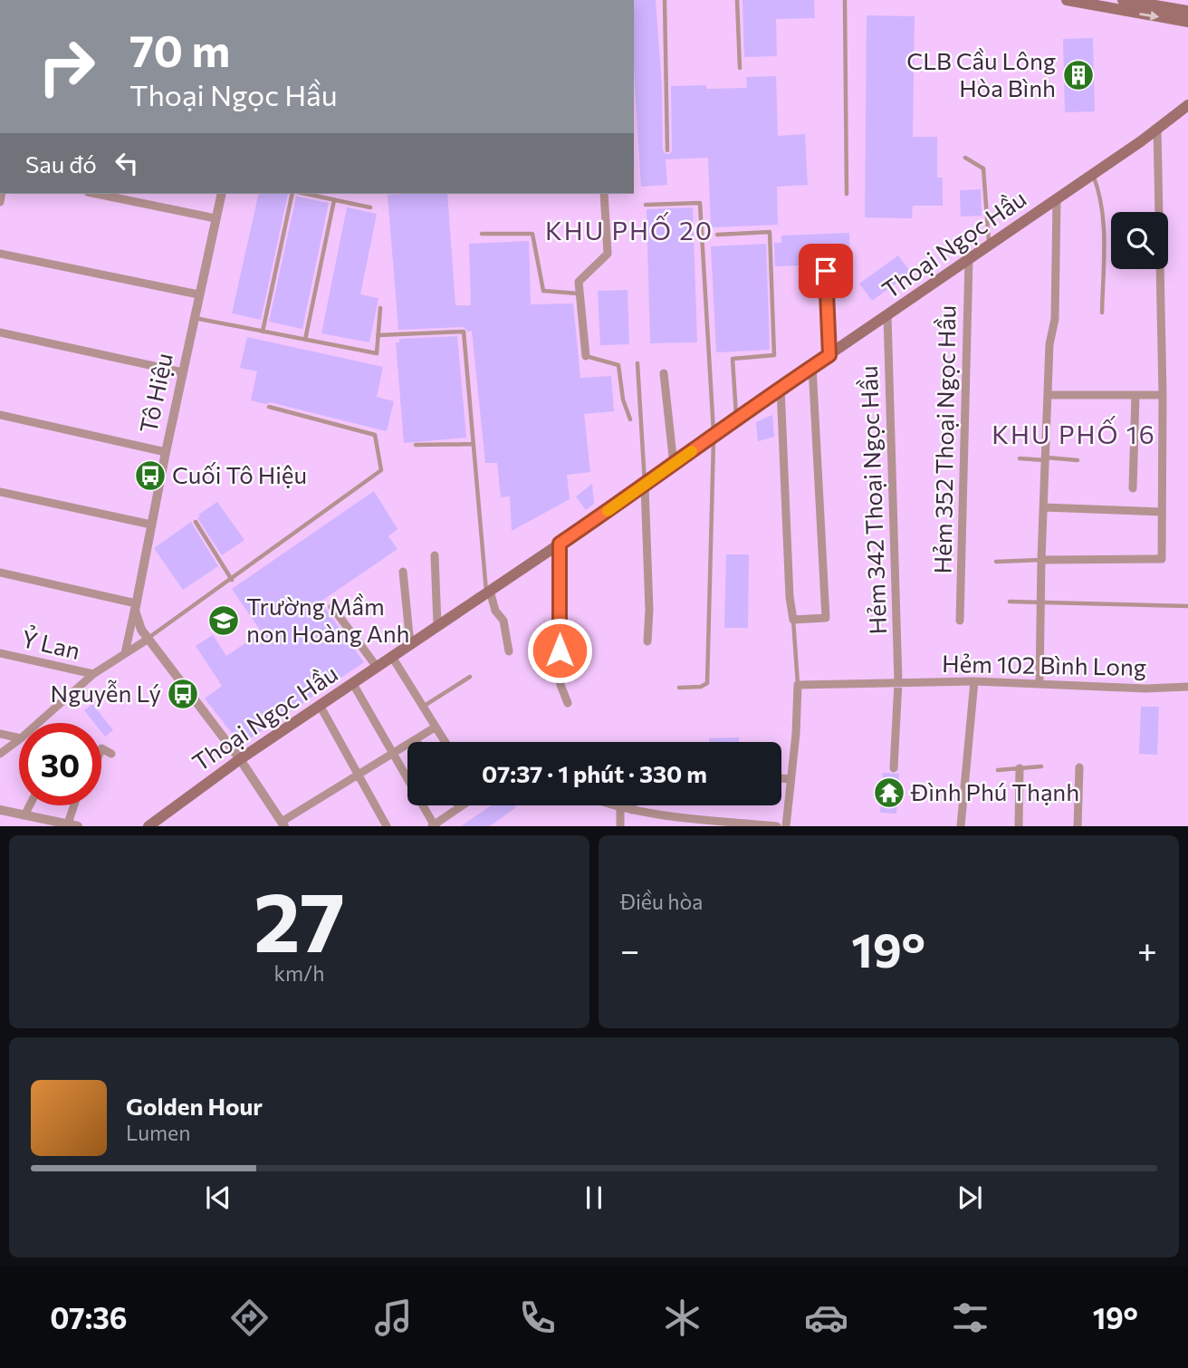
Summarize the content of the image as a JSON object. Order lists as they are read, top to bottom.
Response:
{
  "streets": {
    "main road": ["Thoại Ngọc Hầu"],
    "street": [
      "Tô Hiệu",
      "Hẻm 352 Thoại Ngọc Hầu",
      "Hẻm 342 Thoại Ngọc Hầu",
      "Ỷ Lan",
      "Hẻm 102 Bình Long"
    ]
  },
  "crossings": [
    ["Thoại Ngọc Hầu", "Hẻm 352 Thoại Ngọc Hầu"],
    ["Thoại Ngọc Hầu", "Hẻm 342 Thoại Ngọc Hầu"],
    ["Hẻm 342 Thoại Ngọc Hầu", "Hẻm 102 Bình Long"]
  ],
  "districts": ["KHU PHỐ 20", "KHU PHỐ 16"],
  "places": {
    "building": ["CLB Cầu Lông Hòa Bình"],
    "bus stop": ["Cuối Tô Hiệu", "Nguyễn Lý"],
    "school or university": ["Trường Mầm non Hoàng Anh"],
    "temple": ["Đình Phú Thạnh"]
  },
  "page": {
    "turn": ["70 m", "Thoại Ngọc Hầu"],
    "then": "Sau đó",
    "limit": "30",
    "trip": "07:37 · 1 phút · 330 m",
    "tile": [
      ["27", "km/h"],
      "Điều hòa"
    ],
    "heat": ["−", "19°", "+"],
    "song": ["Golden Hour", "Lumen"],
    "tabs": ["07:36", "19°"]
  }
}
